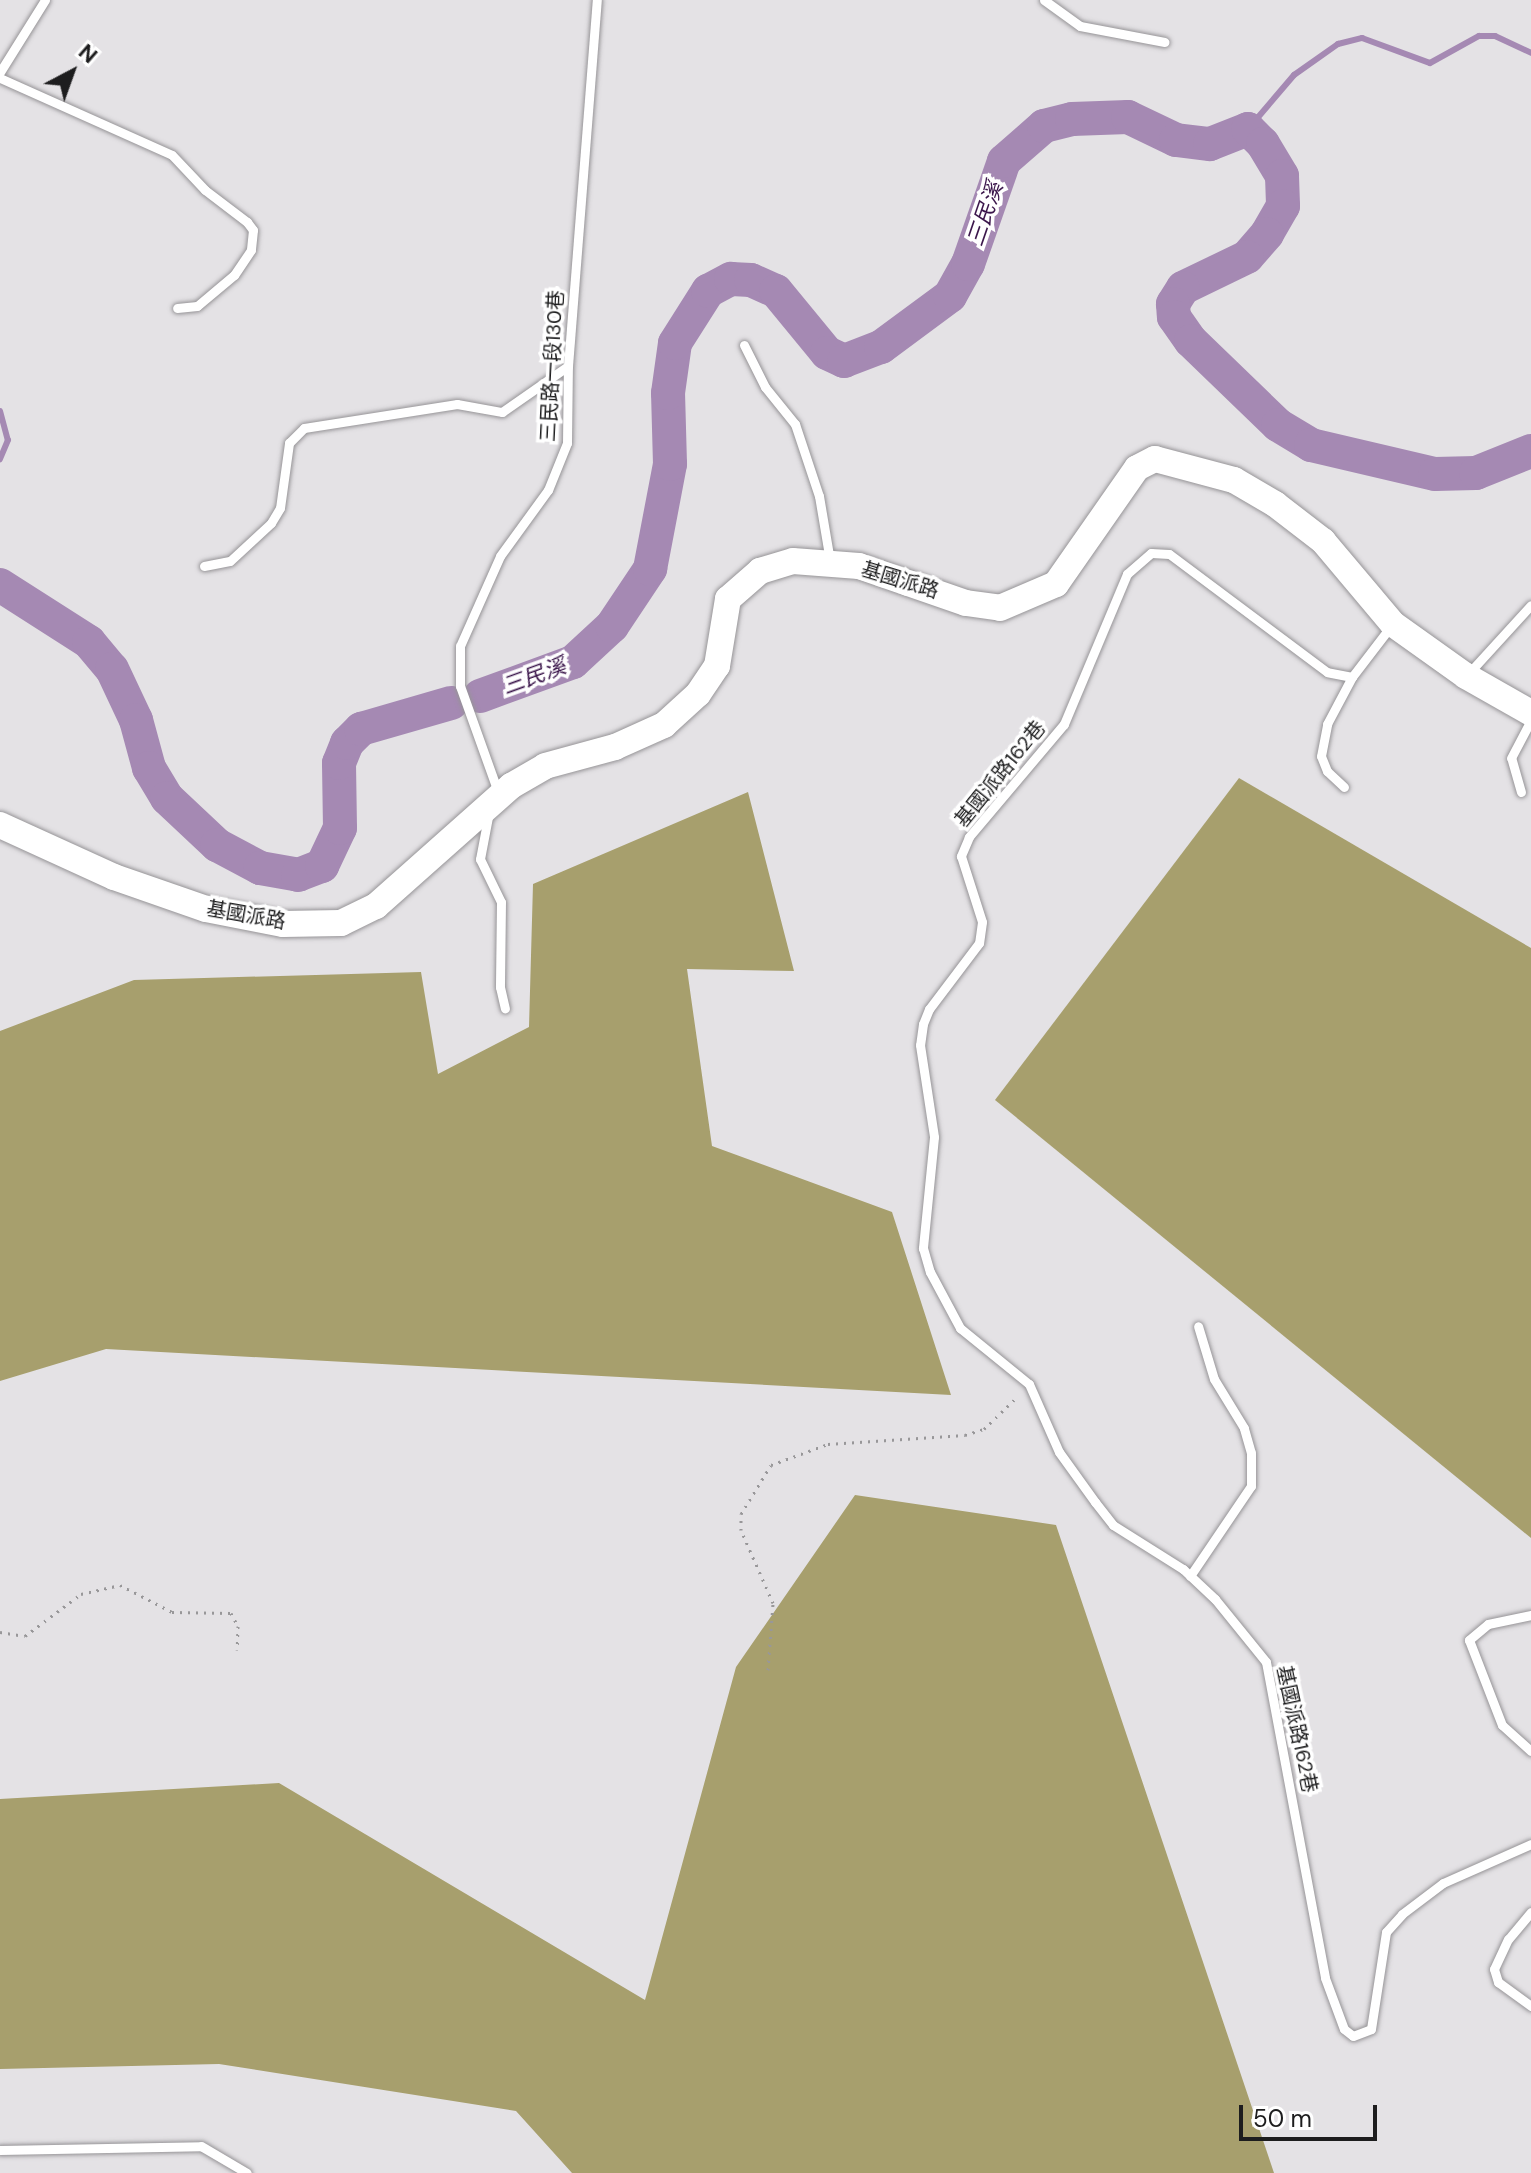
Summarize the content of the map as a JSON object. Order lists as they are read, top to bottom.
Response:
{
  "streets": {
    "street": ["基國派路"],
    "lane": ["三民路一段130巷", "基國派路162巷"]
  },
  "crossings": [
    ["三民路一段130巷", "基國派路"]
  ],
  "water": ["三民溪"],
  "scale_bar": "50 m",
  "north": "top right"
}
